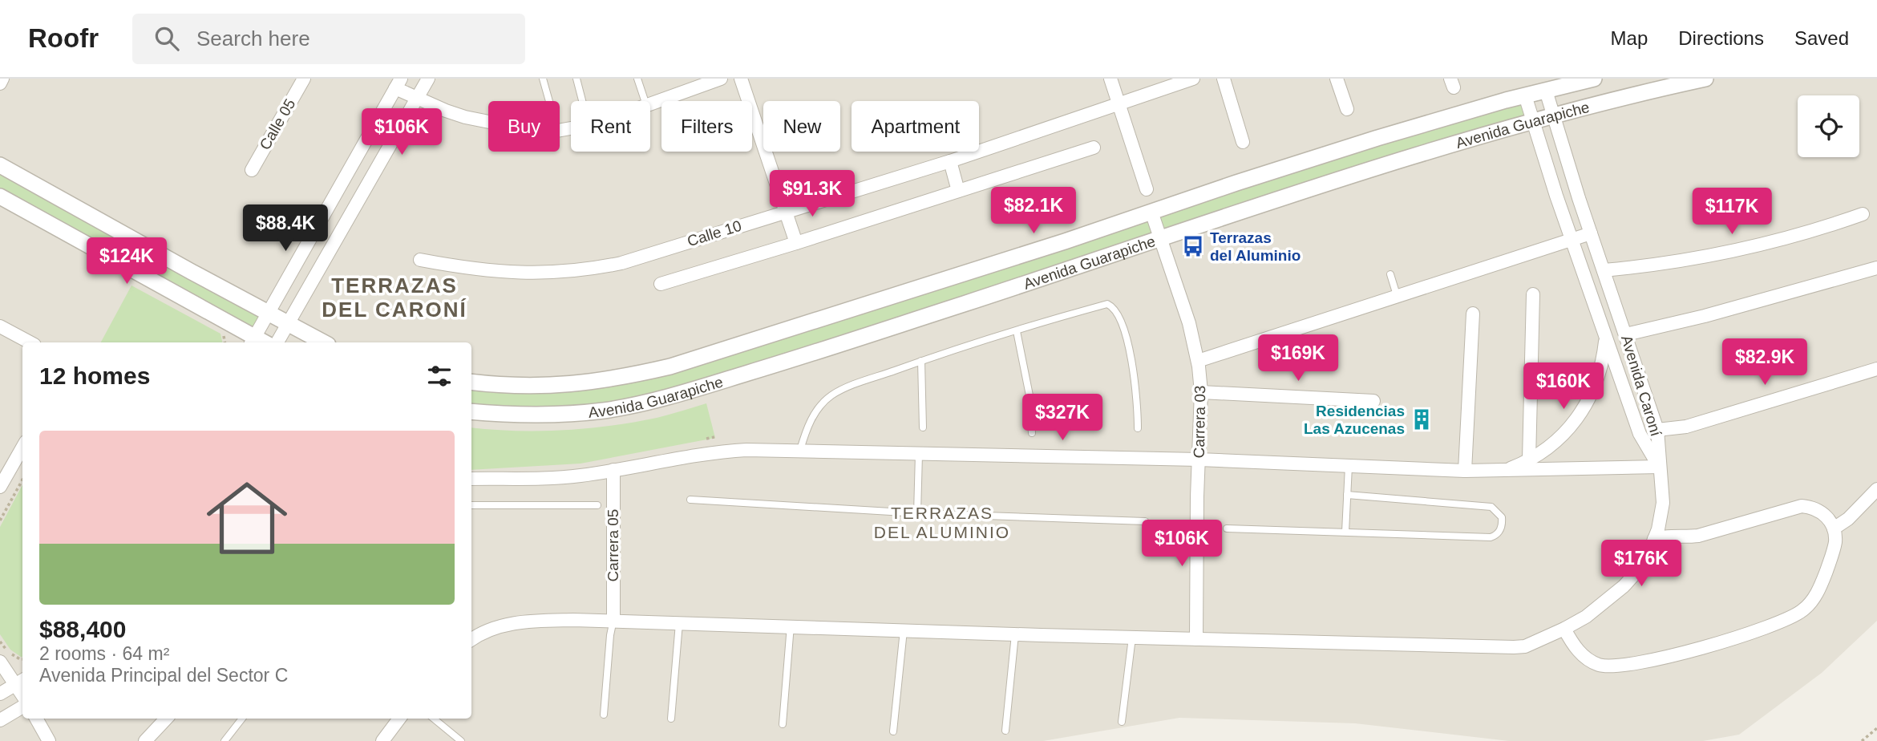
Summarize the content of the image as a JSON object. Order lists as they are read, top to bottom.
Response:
{
  "streets": {
    "street": [
      "Calle 05",
      "Avenida Guarapiche",
      "Calle 10",
      "Avenida Caroní",
      "Carrera 03",
      "Carrera 05"
    ]
  },
  "crossings": [
    ["Avenida Guarapiche", "Avenida Caroní"],
    ["Avenida Guarapiche", "Carrera 03"]
  ],
  "districts": ["TERRAZAS DEL CARONÍ", "TERRAZAS DEL ALUMINIO"],
  "places": {
    "bus stop": ["Terrazas del Aluminio"],
    "building": ["Residencias Las Azucenas"]
  },
  "page": {
    "header": "Roofr",
    "search": "Search here",
    "nav": ["Map", "Directions", "Saved"],
    "chip": [
      "Buy",
      "Rent",
      "Filters",
      "New",
      "Apartment"
    ],
    "price": [
      "$106K",
      "$91.3K",
      "$82.1K",
      "$117K",
      "$88.4K",
      "$124K",
      "$169K",
      "$82.9K",
      "$160K",
      "$327K",
      "$106K",
      "$176K"
    ],
    "heading": "12 homes",
    "list": [
      {
        "name": "$88,400",
        "note": "2 rooms · 64 m² · Avenida Principal del Sector C"
      }
    ]
  }
}
